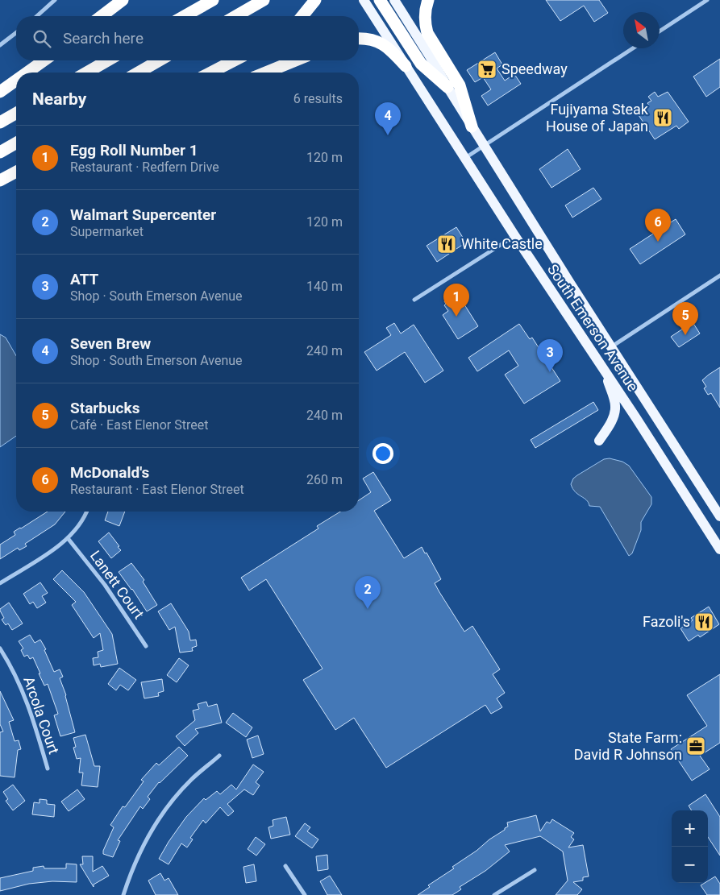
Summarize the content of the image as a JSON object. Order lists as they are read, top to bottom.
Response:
{
  "streets": {
    "main road": ["South Emerson Avenue"],
    "street": ["Lanett Court", "Arcola Court"]
  },
  "places": {
    "supermarket": ["Speedway"],
    "restaurant": ["Fujiyama Steak House of Japan", "White Castle", "Fazoli's"],
    "office": ["State Farm: David R Johnson"]
  },
  "north": "top left",
  "page": {
    "search": "Search here",
    "heading": ["Nearby", "6 results"],
    "pins": [
      "4",
      "6",
      "1",
      "5",
      "3",
      "2"
    ],
    "list": [
      {
        "mark": "1",
        "name": "Egg Roll Number 1",
        "note": "Restaurant · Redfern Drive",
        "value": "120 m"
      },
      {
        "mark": "2",
        "name": "Walmart Supercenter",
        "note": "Supermarket",
        "value": "120 m"
      },
      {
        "mark": "3",
        "name": "ATT",
        "note": "Shop · South Emerson Avenue",
        "value": "140 m"
      },
      {
        "mark": "4",
        "name": "Seven Brew",
        "note": "Shop · South Emerson Avenue",
        "value": "240 m"
      },
      {
        "mark": "5",
        "name": "Starbucks",
        "note": "Café · East Elenor Street",
        "value": "240 m"
      },
      {
        "mark": "6",
        "name": "McDonald's",
        "note": "Restaurant · East Elenor Street",
        "value": "260 m"
      }
    ],
    "map_buttons": ["+", "−"]
  }
}
